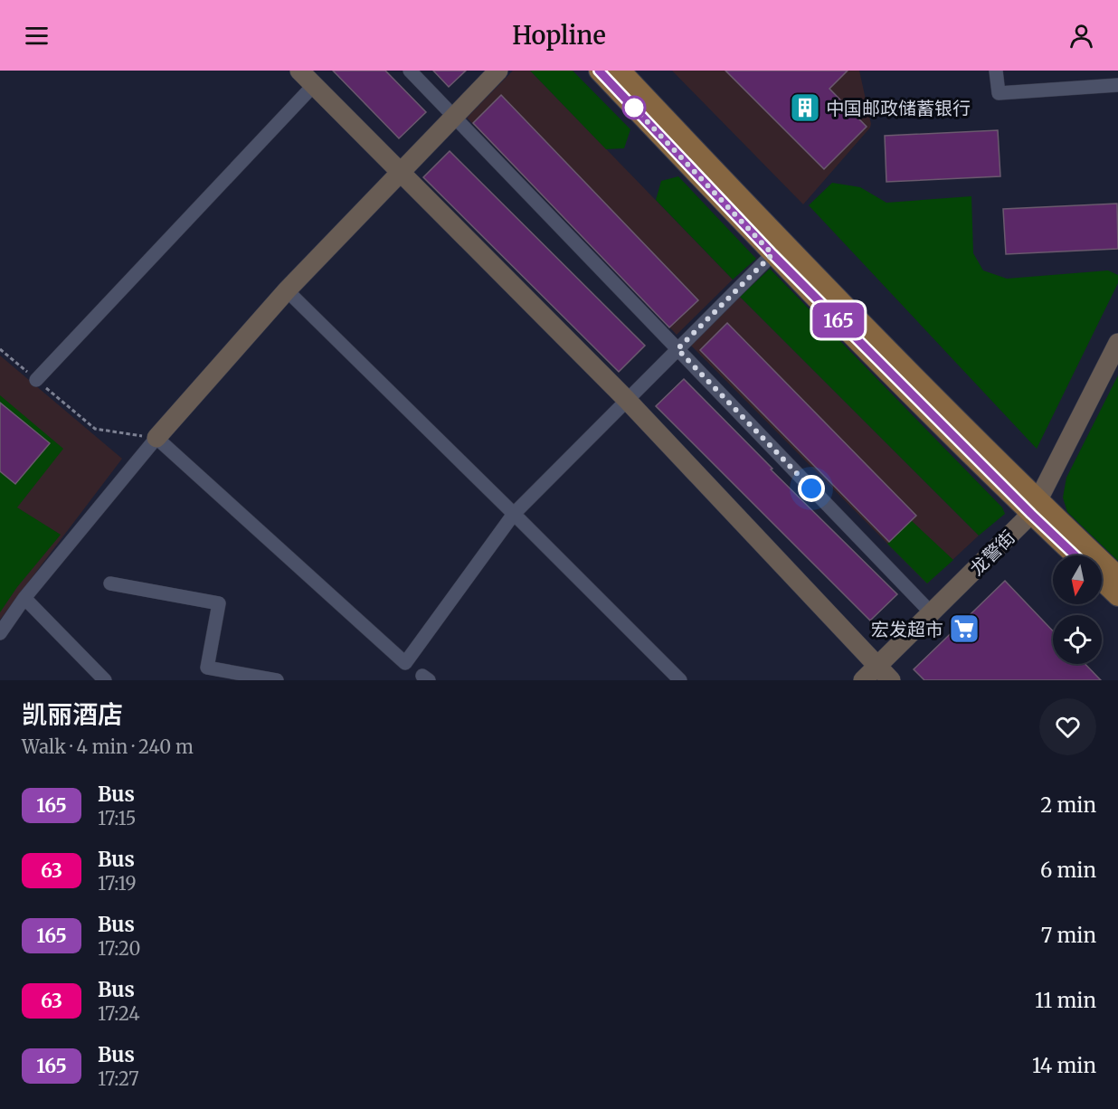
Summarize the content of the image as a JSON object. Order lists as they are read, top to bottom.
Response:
{
  "streets": {
    "street": ["龙警街"]
  },
  "places": {
    "building": ["中国邮政储蓄银行"],
    "supermarket": ["宏发超市"]
  },
  "lines": ["bus line 165"],
  "north": "bottom",
  "page": {
    "header": "Hopline",
    "on_map": "165",
    "heading": ["凯丽酒店", "Walk · 4 min · 240 m"],
    "list": [
      {
        "mark": "165",
        "name": "Bus",
        "note": "17:15",
        "value": "2 min"
      },
      {
        "mark": "63",
        "name": "Bus",
        "note": "17:19",
        "value": "6 min"
      },
      {
        "mark": "165",
        "name": "Bus",
        "note": "17:20",
        "value": "7 min"
      },
      {
        "mark": "63",
        "name": "Bus",
        "note": "17:24",
        "value": "11 min"
      },
      {
        "mark": "165",
        "name": "Bus",
        "note": "17:27",
        "value": "14 min"
      }
    ]
  }
}
